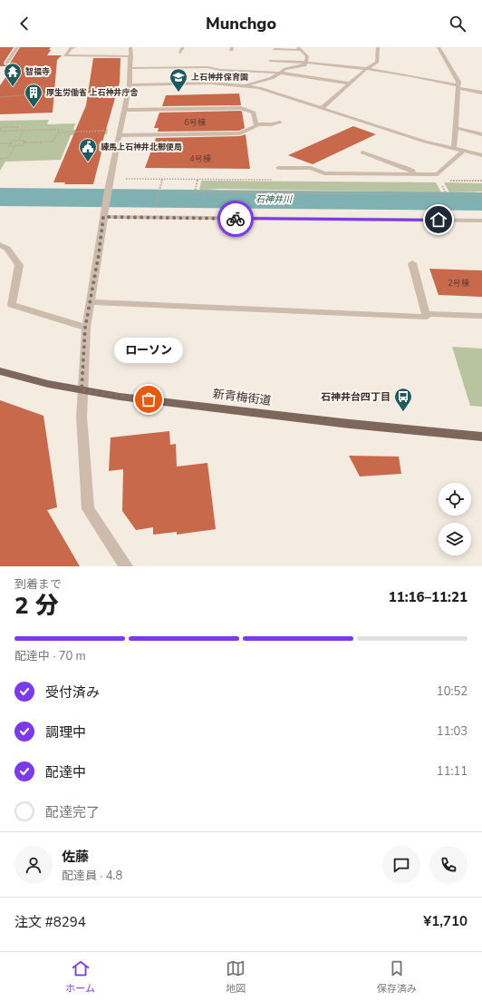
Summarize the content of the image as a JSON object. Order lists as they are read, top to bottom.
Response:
{
  "streets": {
    "main road": ["新青梅街道"]
  },
  "water": ["石神井川"],
  "places": {
    "temple": ["智福寺"],
    "school or university": ["上石神井保育園"],
    "building": ["厚生労働省 上石神井庁舎"],
    "public building": ["練馬上石神井北郵便局"],
    "other": ["ローソン"],
    "bus stop": ["石神井台四丁目"]
  },
  "house_numbers": ["6号棟", "4号棟", "2号棟"],
  "page": {
    "header": "Munchgo",
    "bubble": "ローソン",
    "heading": ["2 分", "到着まで", "11:16–11:21"],
    "panel": [
      "佐藤",
      "配達員 · 4.8",
      "注文 #8294",
      "¥1,710"
    ],
    "bar": "配達中 · 70 m",
    "list": [
      ["受付済み", "10:52"],
      ["調理中", "11:03"],
      ["配達中", "11:11"],
      "配達完了"
    ],
    "tabs": ["ホーム", "地図", "保存済み"]
  }
}
